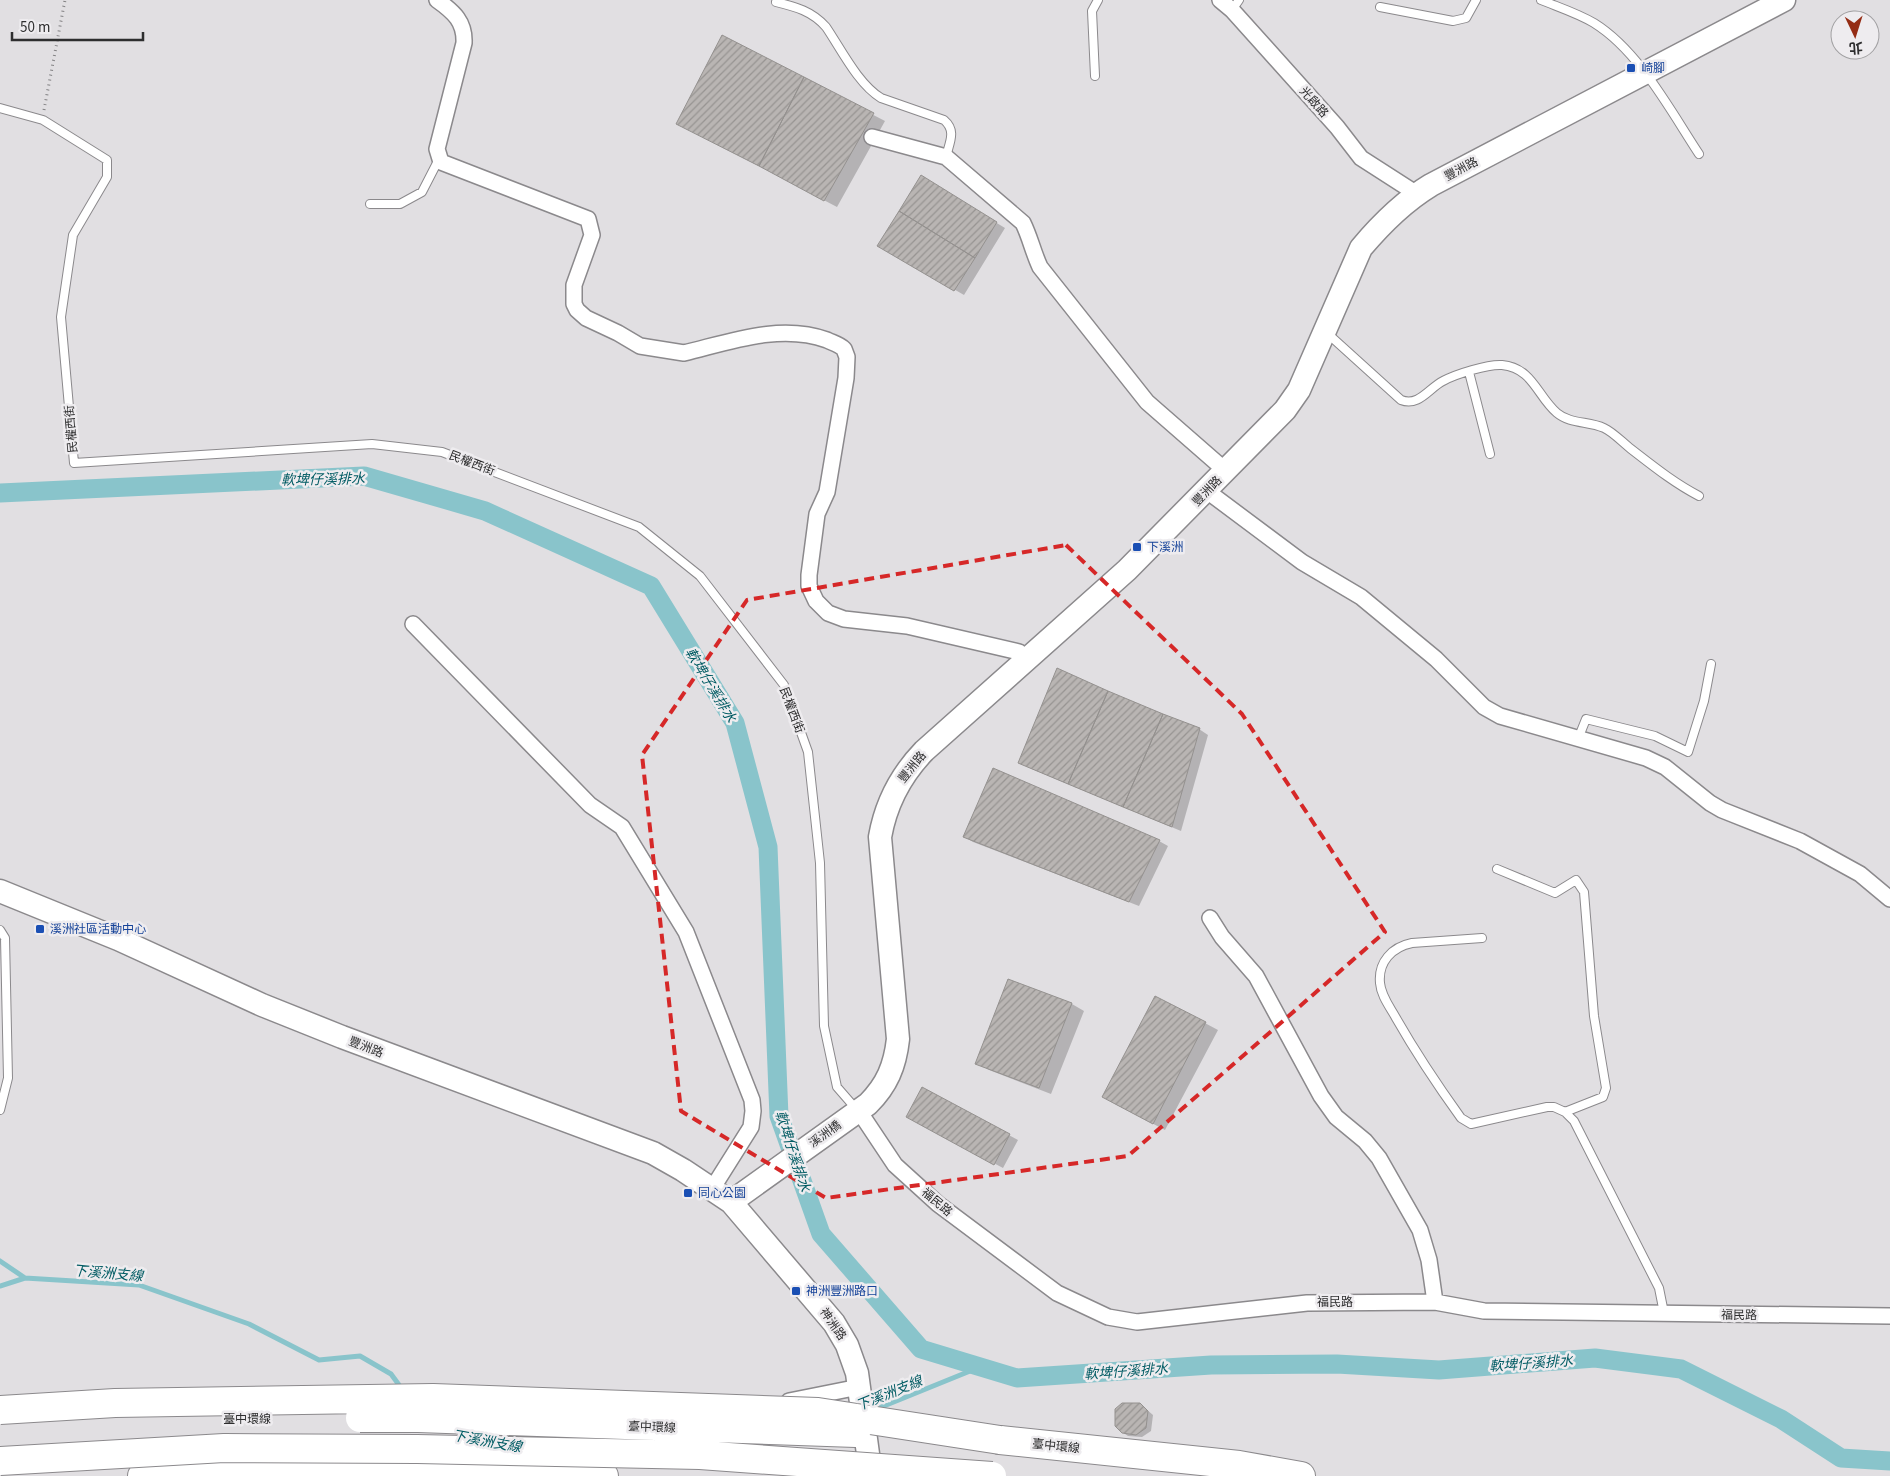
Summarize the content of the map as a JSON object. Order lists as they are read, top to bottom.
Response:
{
  "streets": {
    "highway": ["臺中環線"],
    "street": [
      "光啟路",
      "豐洲路",
      "溪洲橋",
      "福民路",
      "神洲路"
    ],
    "lane": ["民權西街"]
  },
  "crossings": [
    ["光啟路", "豐洲路"],
    ["豐洲路", "民權西街"],
    ["豐洲路", "溪洲橋"],
    ["豐洲路", "福民路"],
    ["豐洲路", "神洲路"],
    ["民權西街", "溪洲橋"],
    ["民權西街", "福民路"],
    ["溪洲橋", "福民路"],
    ["溪洲橋", "神洲路"]
  ],
  "water": ["軟埤仔溪排水", "下溪洲支線"],
  "places": {
    "transit": [
      "崎腳",
      "下溪洲",
      "溪洲社區活動中心",
      "同心公園",
      "神洲豐洲路口"
    ]
  },
  "scale_bar": "50 m",
  "north": "bottom"
}
